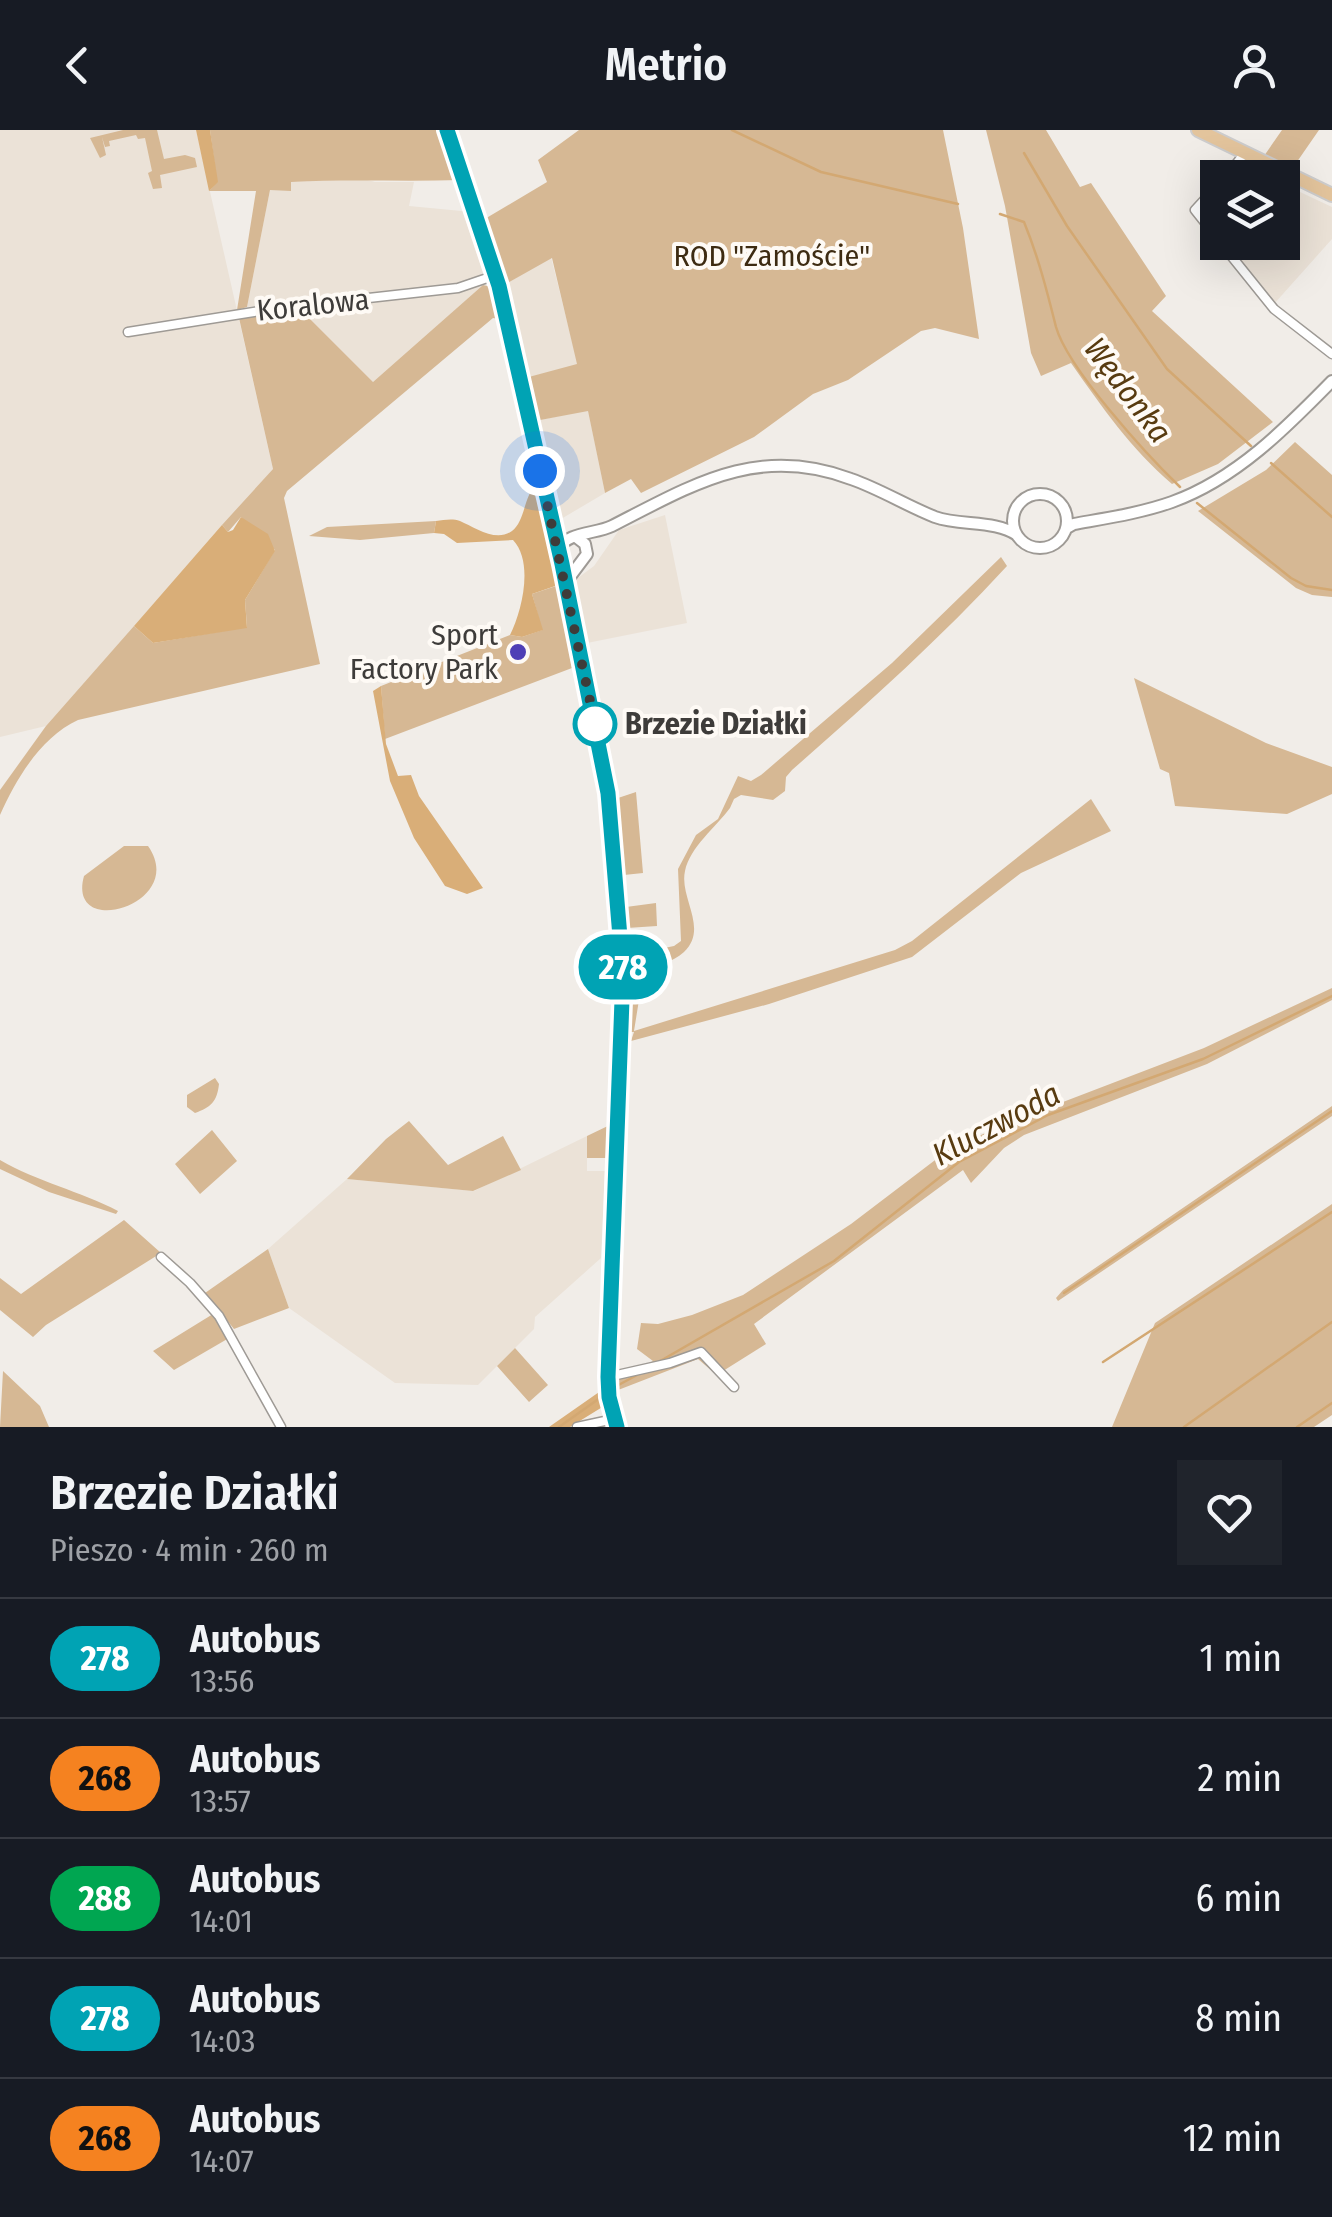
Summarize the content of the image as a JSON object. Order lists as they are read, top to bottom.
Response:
{
  "streets": {
    "street": ["Koralowa"]
  },
  "water": ["Wędonka", "Kluczwoda"],
  "parks": ["ROD \"Zamoście\""],
  "places": ["Sport Factory Park", "Brzezie Działki"],
  "lines": ["bus line 278"],
  "page": {
    "header": "Metrio",
    "on_map": "278",
    "heading": ["Brzezie Działki", "Pieszo · 4 min · 260 m"],
    "list": [
      {
        "mark": "278",
        "name": "Autobus",
        "note": "13:56",
        "value": "1 min"
      },
      {
        "mark": "268",
        "name": "Autobus",
        "note": "13:57",
        "value": "2 min"
      },
      {
        "mark": "288",
        "name": "Autobus",
        "note": "14:01",
        "value": "6 min"
      },
      {
        "mark": "278",
        "name": "Autobus",
        "note": "14:03",
        "value": "8 min"
      },
      {
        "mark": "268",
        "name": "Autobus",
        "note": "14:07",
        "value": "12 min"
      }
    ]
  }
}
